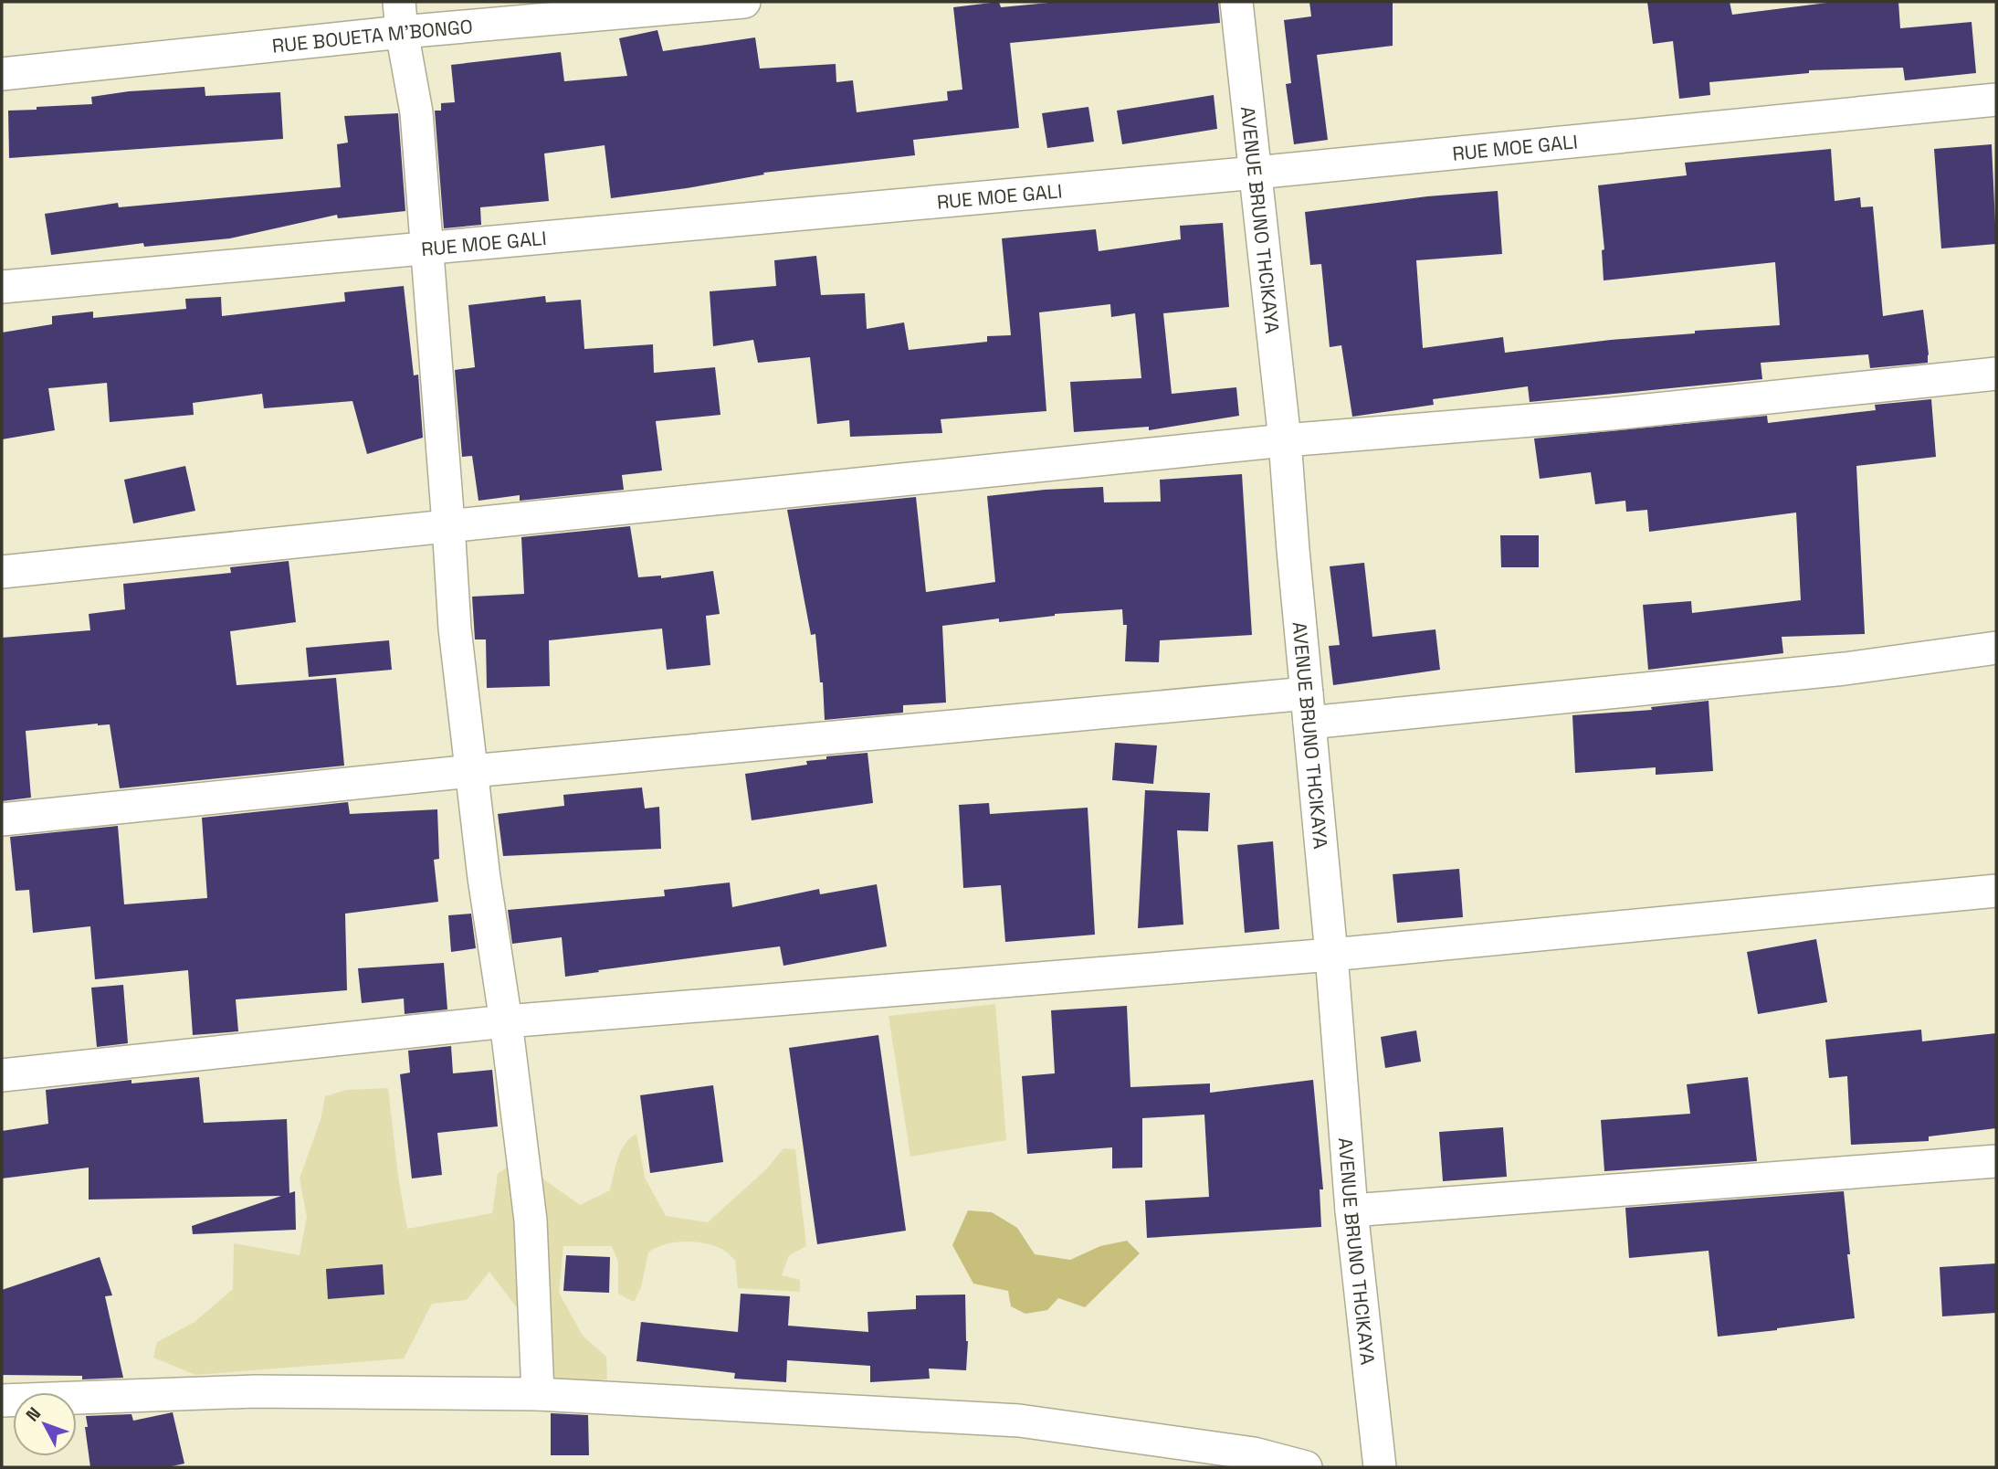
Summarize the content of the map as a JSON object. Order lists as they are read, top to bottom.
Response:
{
  "streets": {
    "street": ["RUE BOUETA M'BONGO", "RUE MOE GALI", "AVENUE BRUNO THCIKAYA"]
  },
  "crossings": [
    ["RUE MOE GALI", "AVENUE BRUNO THCIKAYA"]
  ],
  "north": "top left"
}
